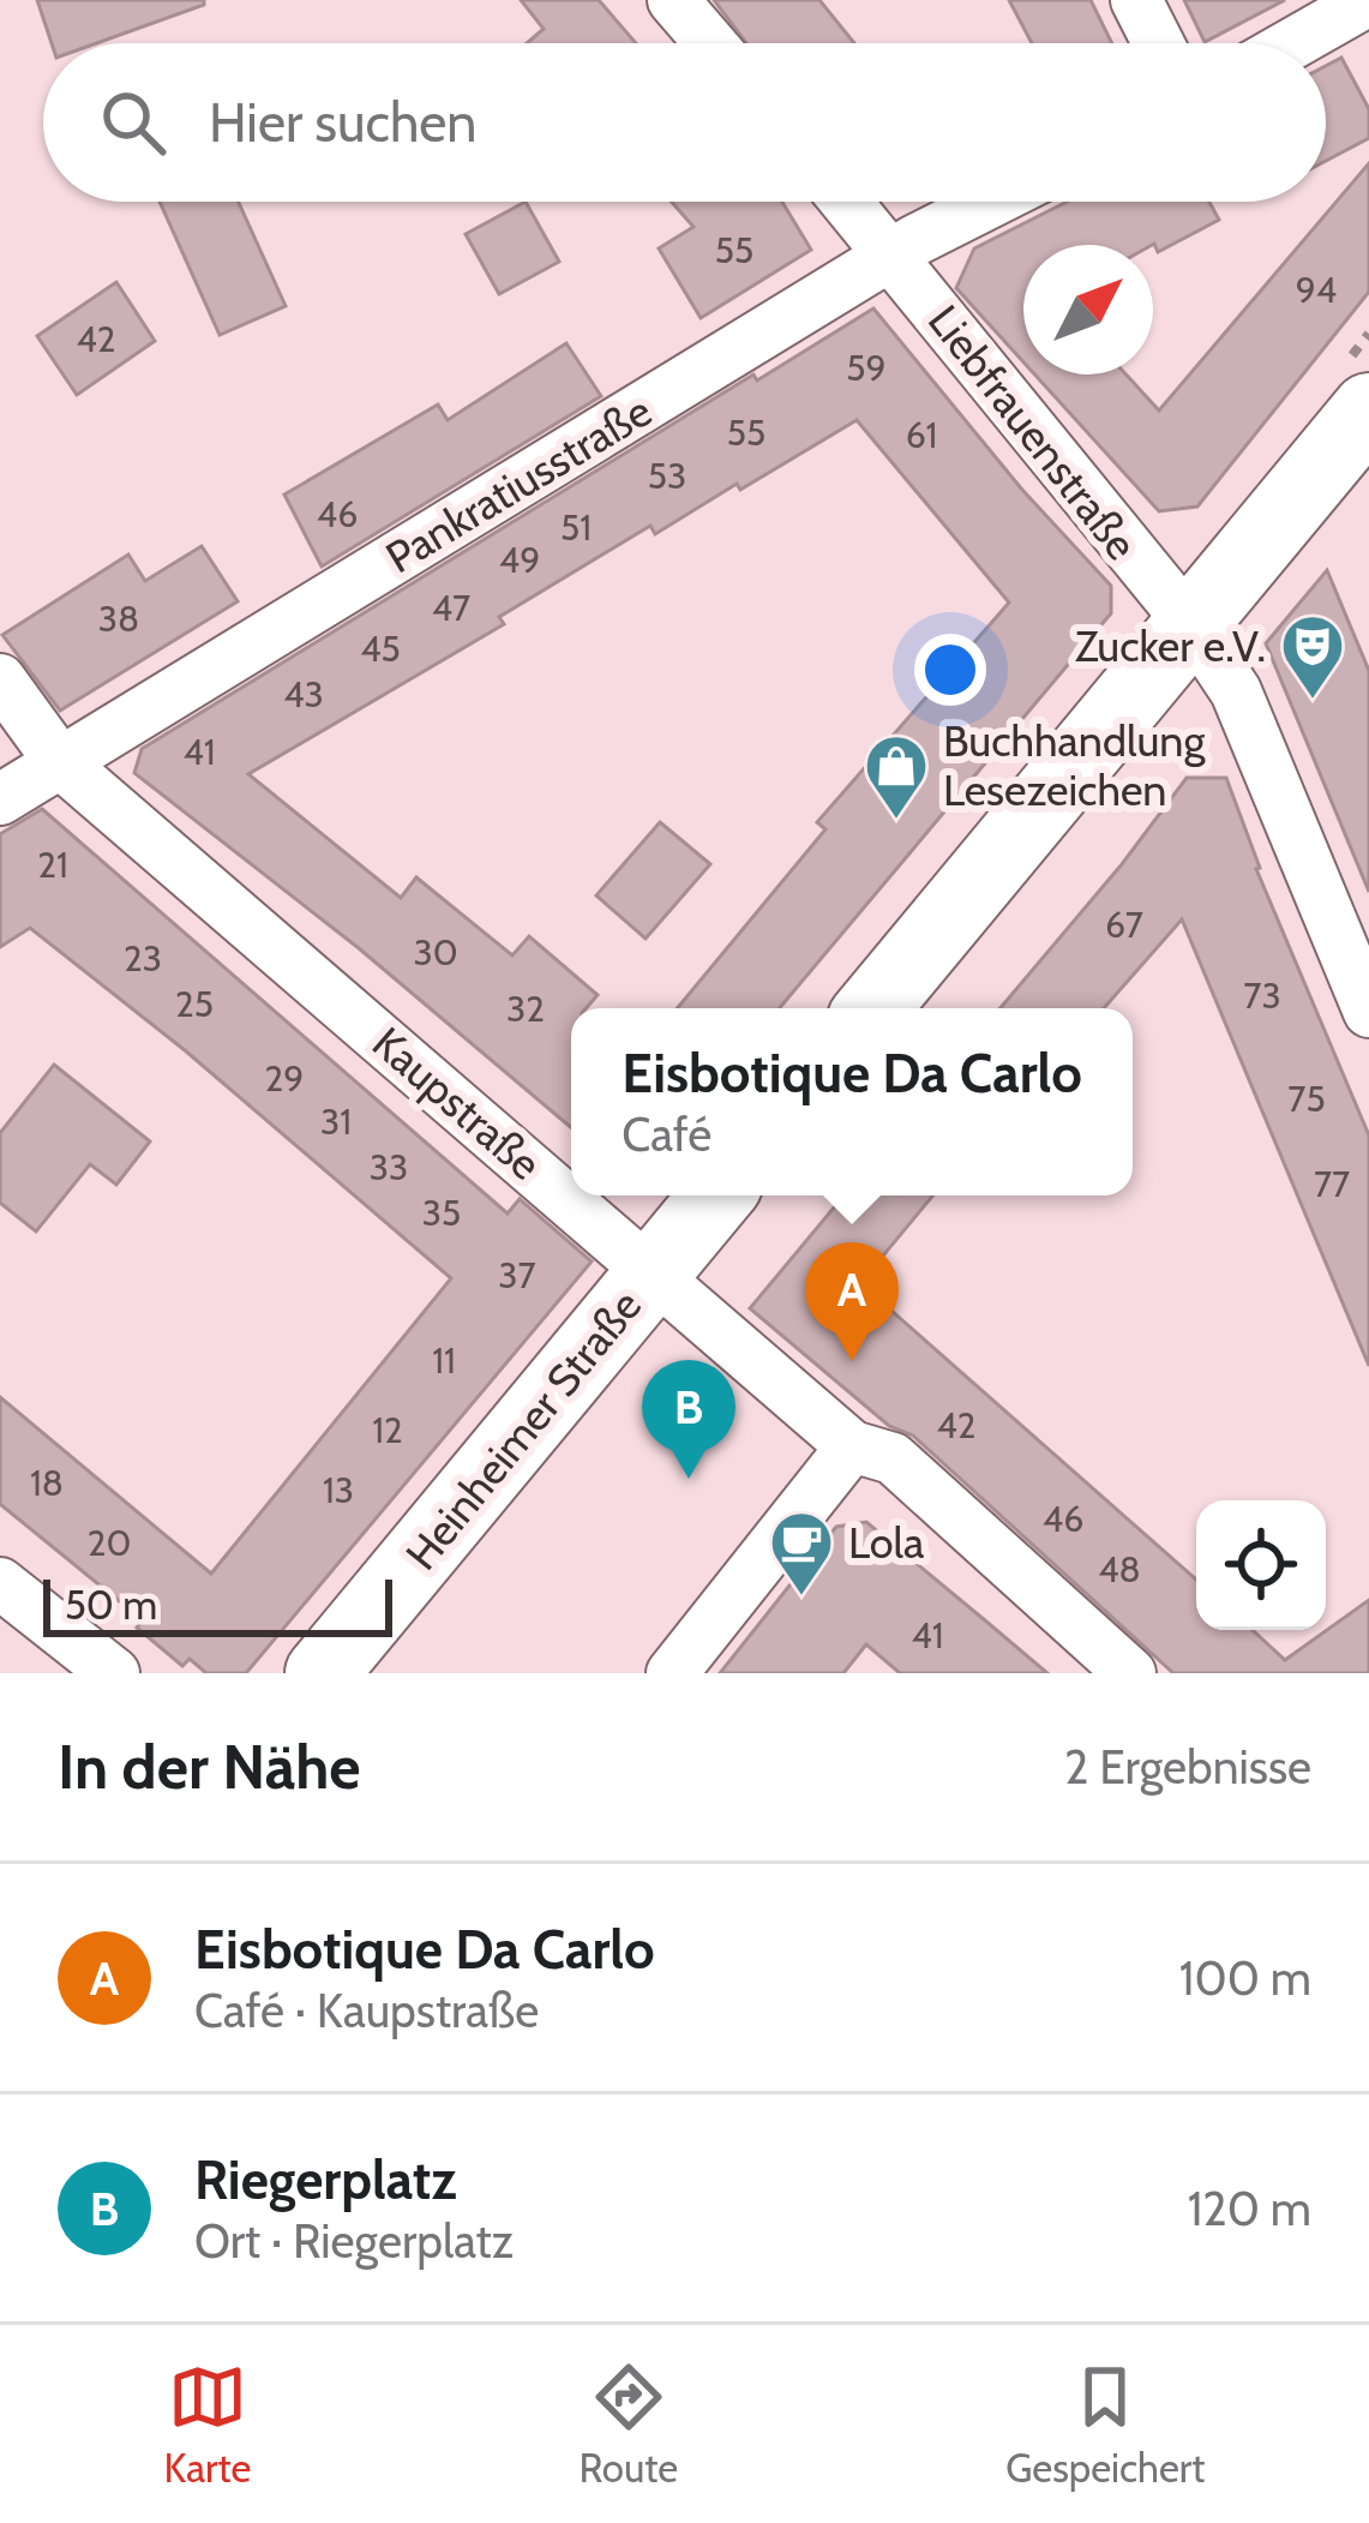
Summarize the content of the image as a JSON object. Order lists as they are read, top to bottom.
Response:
{
  "streets": {
    "street": [
      "Liebfrauenstraße",
      "Pankratiusstraße",
      "Kaupstraße",
      "Heinheimer Straße"
    ]
  },
  "crossings": [
    ["Liebfrauenstraße", "Pankratiusstraße"],
    ["Pankratiusstraße", "Kaupstraße"],
    ["Kaupstraße", "Heinheimer Straße"]
  ],
  "places": {
    "theatre": ["Zucker e.V."],
    "shop": ["Buchhandlung Lesezeichen"],
    "cafe": ["Lola"]
  },
  "house_numbers": [
    "55",
    "94",
    "42",
    "59",
    "55",
    "61",
    "53",
    "46",
    "51",
    "49",
    "47",
    "38",
    "45",
    "43",
    "41",
    "21",
    "67",
    "30",
    "23",
    "73",
    "25",
    "32",
    "29",
    "75",
    "31",
    "33",
    "77",
    "35",
    "37",
    "11",
    "42",
    "12",
    "18",
    "13",
    "46",
    "20",
    "48",
    "41"
  ],
  "scale_bar": "50 m",
  "north": "top right",
  "page": {
    "search": "Hier suchen",
    "popup": ["Eisbotique Da Carlo", "Café"],
    "pins": ["A", "B"],
    "scale": "50 m",
    "heading": ["In der Nähe", "2 Ergebnisse"],
    "list": [
      {
        "mark": "A",
        "name": "Eisbotique Da Carlo",
        "note": "Café · Kaupstraße",
        "value": "100 m"
      },
      {
        "mark": "B",
        "name": "Riegerplatz",
        "note": "Ort · Riegerplatz",
        "value": "120 m"
      }
    ],
    "nav": ["Karte", "Route", "Gespeichert"]
  }
}
